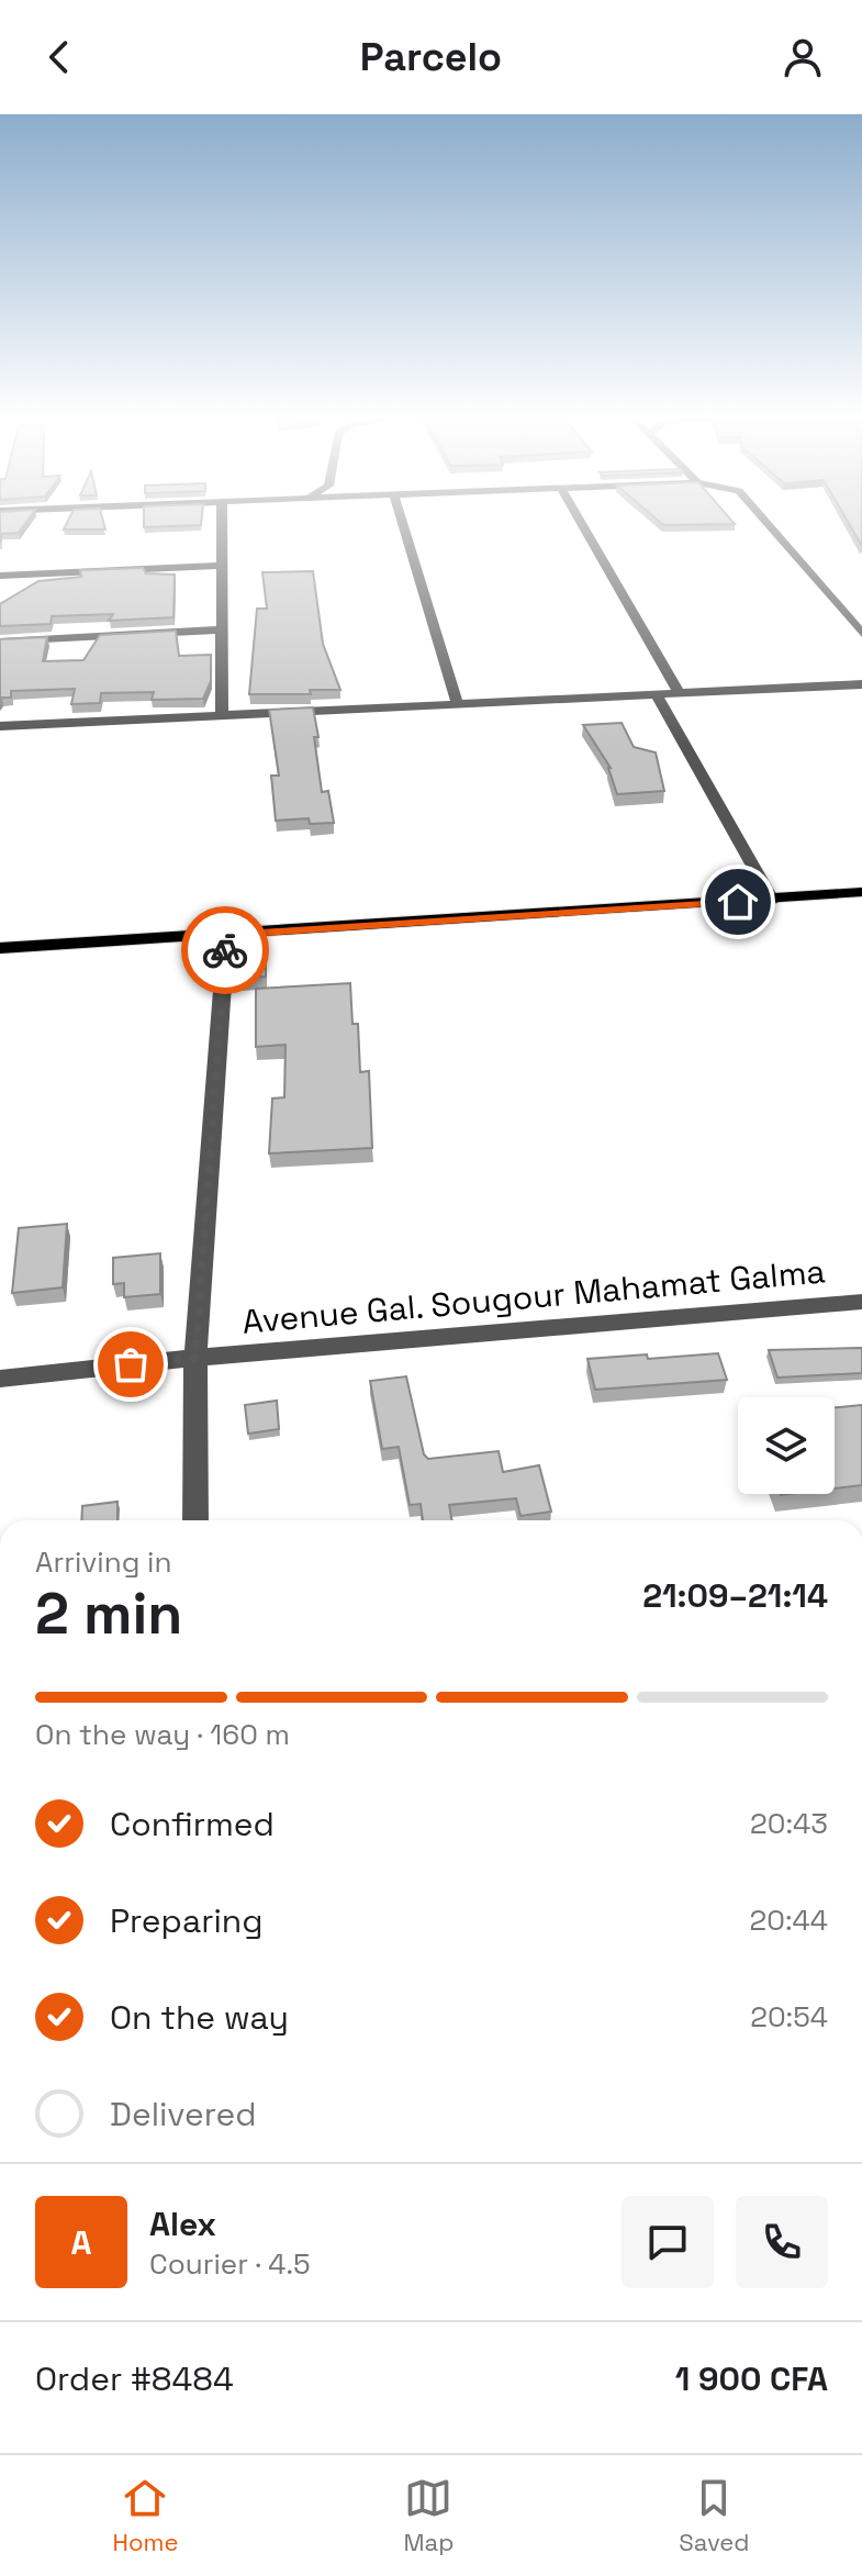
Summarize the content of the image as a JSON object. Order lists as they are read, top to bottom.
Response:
{
  "streets": {
    "street": ["Avenue Gal. Sougour Mahamat Galma"]
  },
  "page": {
    "header": "Parcelo",
    "heading": ["2 min", "Arriving in", "21:09–21:14"],
    "panel": [
      "Alex",
      "Courier · 4.5",
      "Order #8484",
      "1 900 CFA"
    ],
    "bar": "On the way · 160 m",
    "list": [
      ["Confirmed", "20:43"],
      ["Preparing", "20:44"],
      ["On the way", "20:54"],
      "Delivered"
    ],
    "round": "A",
    "tabs": ["Home", "Map", "Saved"]
  }
}
